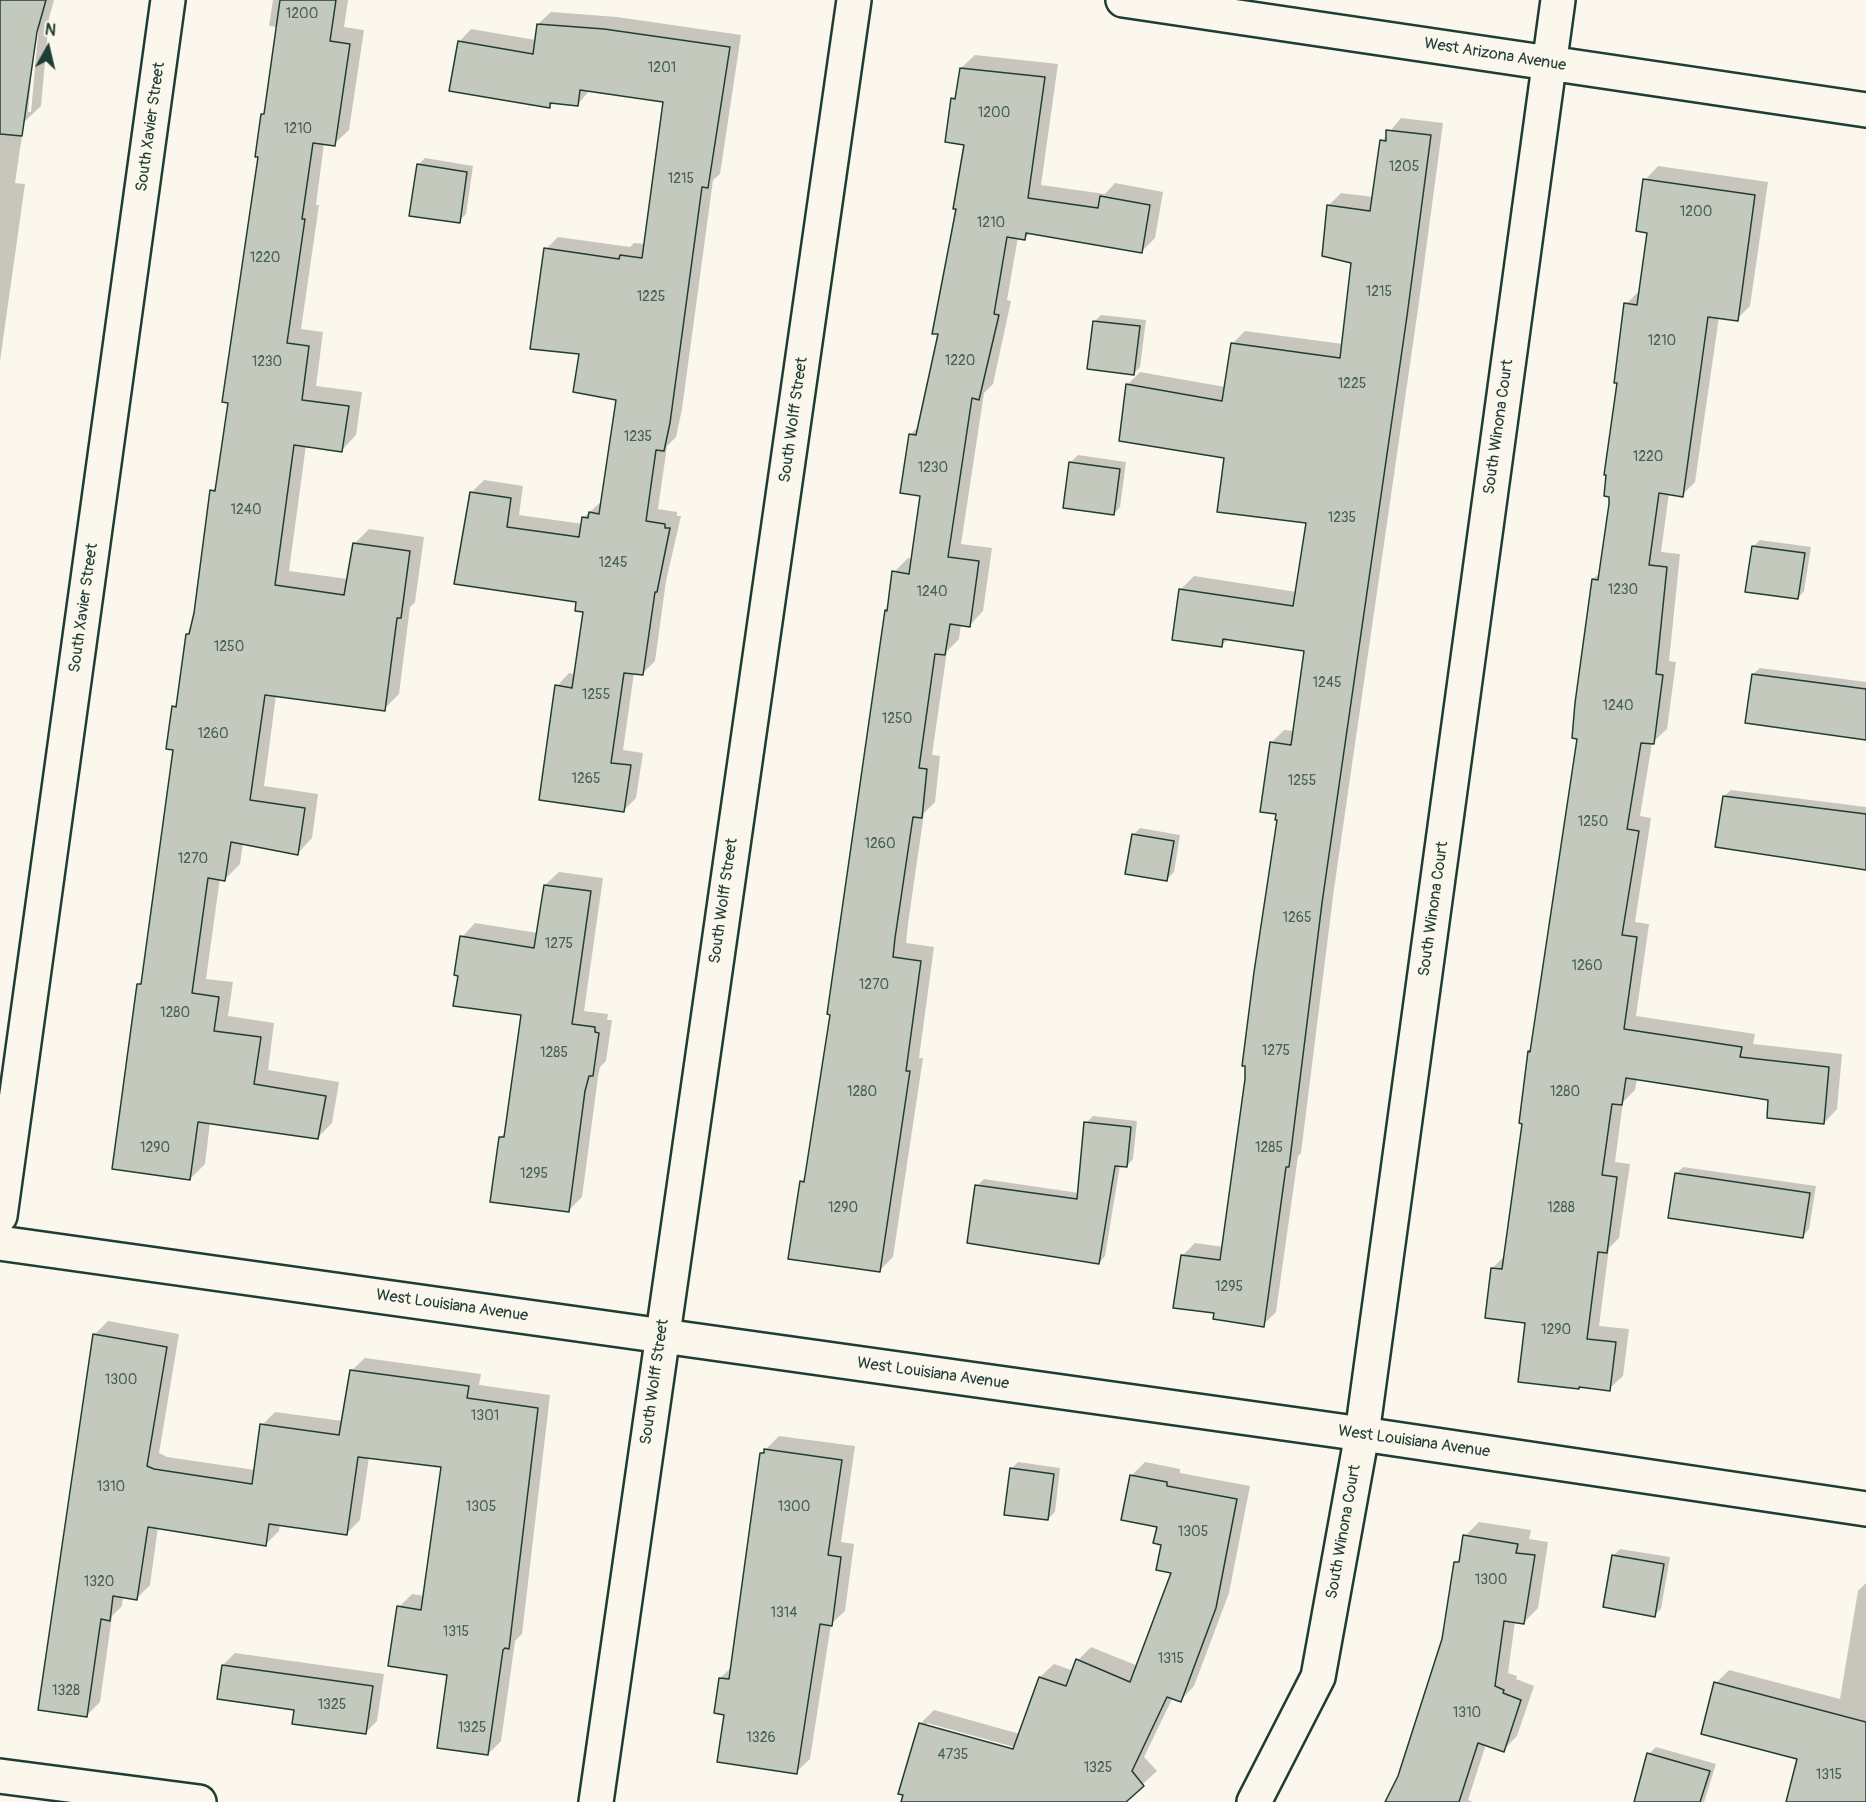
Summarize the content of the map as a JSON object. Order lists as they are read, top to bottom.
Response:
{
  "streets": {
    "street": [
      "West Arizona Avenue",
      "South Xavier Street",
      "South Wolff Street",
      "South Winona Court",
      "West Louisiana Avenue"
    ]
  },
  "crossings": [
    ["West Arizona Avenue", "South Winona Court"],
    ["South Wolff Street", "West Louisiana Avenue"],
    ["South Winona Court", "West Louisiana Avenue"]
  ],
  "house_numbers": [
    "1200",
    "1201",
    "1200",
    "1210",
    "1205",
    "1215",
    "1200",
    "1210",
    "1220",
    "1215",
    "1225",
    "1210",
    "1220",
    "1230",
    "1225",
    "1235",
    "1220",
    "1230",
    "1240",
    "1235",
    "1245",
    "1230",
    "1240",
    "1250",
    "1245",
    "1255",
    "1240",
    "1250",
    "1260",
    "1265",
    "1255",
    "1250",
    "1260",
    "1270",
    "1265",
    "1275",
    "1260",
    "1270",
    "1280",
    "1275",
    "1285",
    "1280",
    "1280",
    "1290",
    "1285",
    "1295",
    "1290",
    "1288",
    "1295",
    "1290",
    "1300",
    "1301",
    "1310",
    "1305",
    "1300",
    "1305",
    "1300",
    "1320",
    "1314",
    "1315",
    "1315",
    "1328",
    "1325",
    "1310",
    "1325",
    "1326",
    "4735",
    "1325",
    "1315"
  ],
  "north": "top"
}
